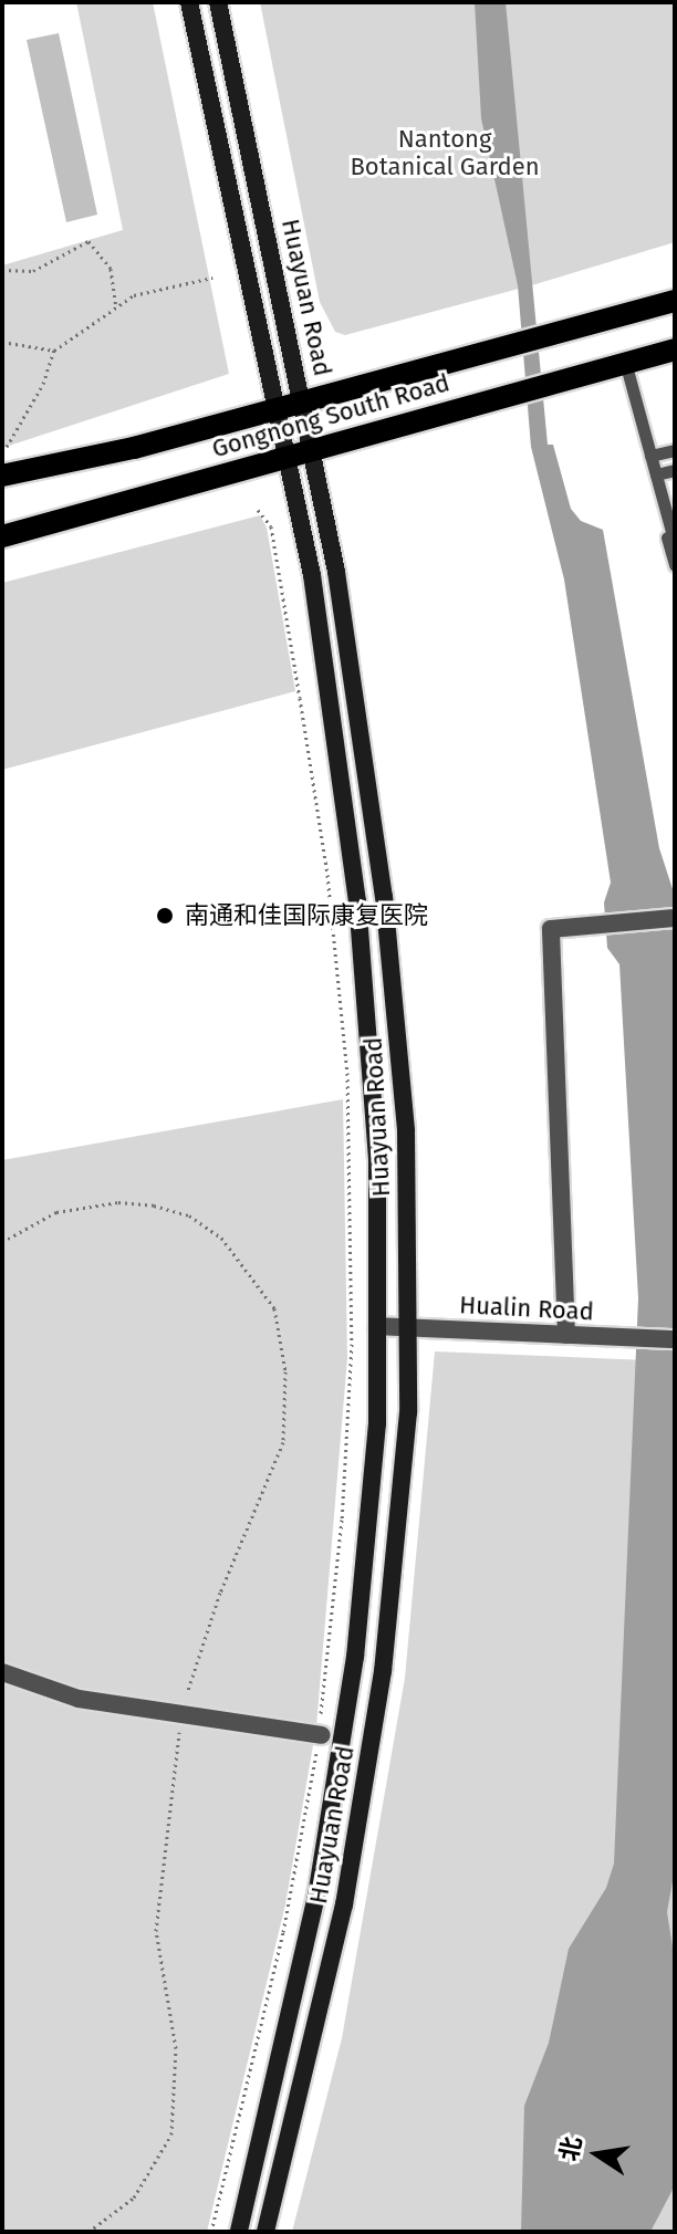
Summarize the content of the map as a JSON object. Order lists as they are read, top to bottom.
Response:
{
  "streets": {
    "main road": ["Huayuan Road", "Gongnong South Road"],
    "street": ["Hualin Road"]
  },
  "crossings": [
    ["Huayuan Road", "Gongnong South Road"],
    ["Huayuan Road", "Hualin Road"]
  ],
  "parks": ["Nantong Botanical Garden"],
  "places": ["南通和佳国际康复医院"],
  "north": "left"
}
